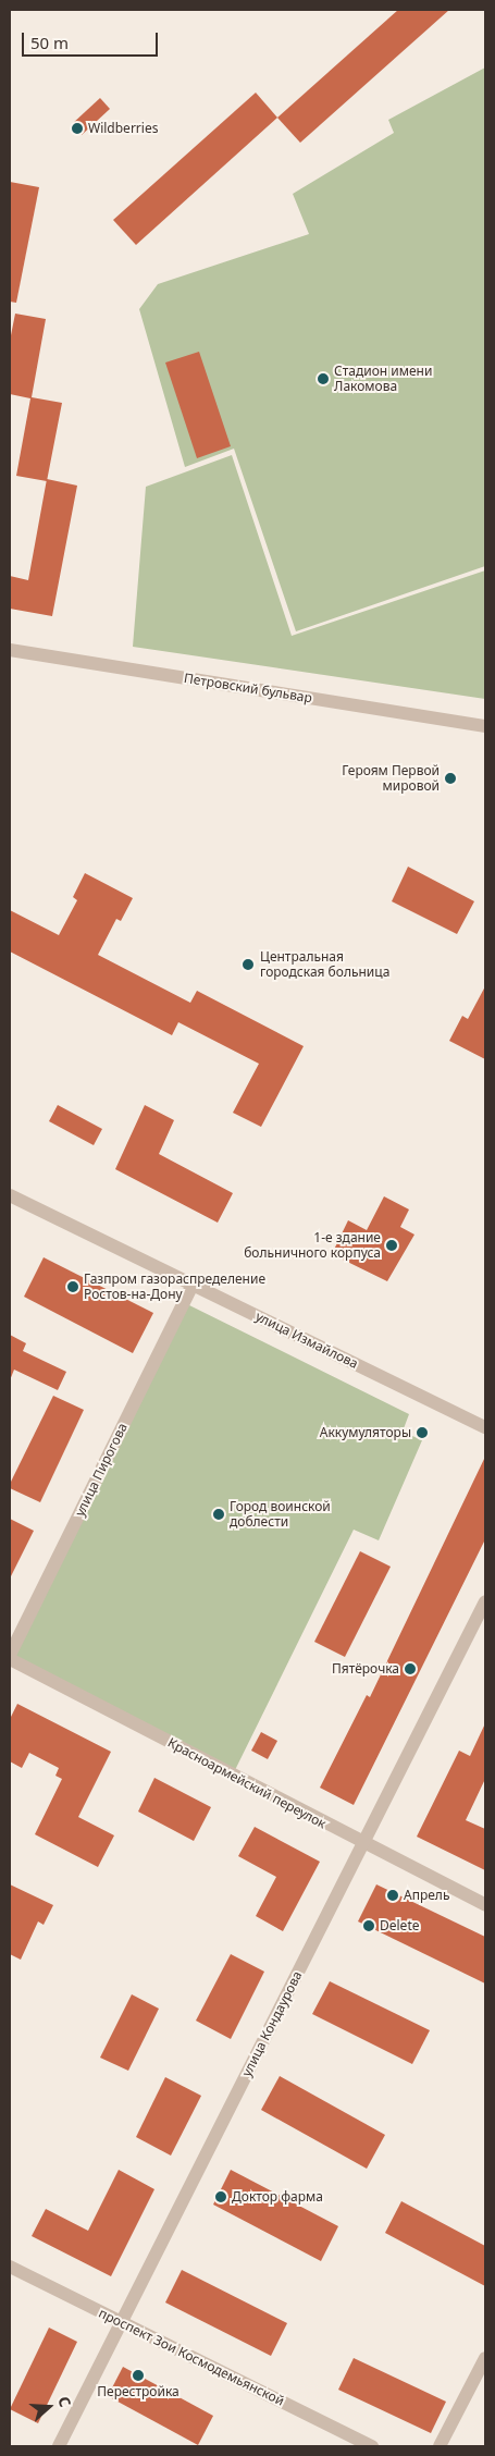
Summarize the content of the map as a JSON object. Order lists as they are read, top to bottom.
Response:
{
  "streets": {
    "street": [
      "Петровский бульвар",
      "улица Измайлова",
      "улица Пирогова",
      "Красноармейский переулок",
      "улица Кондаурова",
      "проспект Зои Космодемьянской"
    ]
  },
  "crossings": [
    ["улица Измайлова", "улица Пирогова"],
    ["Красноармейский переулок", "улица Кондаурова"],
    ["улица Кондаурова", "проспект Зои Космодемьянской"]
  ],
  "places": [
    "Wildberries",
    "Стадион имени Лакомова",
    "Героям Первой мировой",
    "Центральная городская больница",
    "1-е здание больничного корпуса",
    "Газпром газораспределение Ростов-на-Дону",
    "Аккумуляторы",
    "Город воинской доблести",
    "Пятёрочка",
    "Апрель",
    "Delete",
    "Доктор фарма",
    "Перестройка"
  ],
  "scale_bar": "50 m",
  "north": "right"
}
